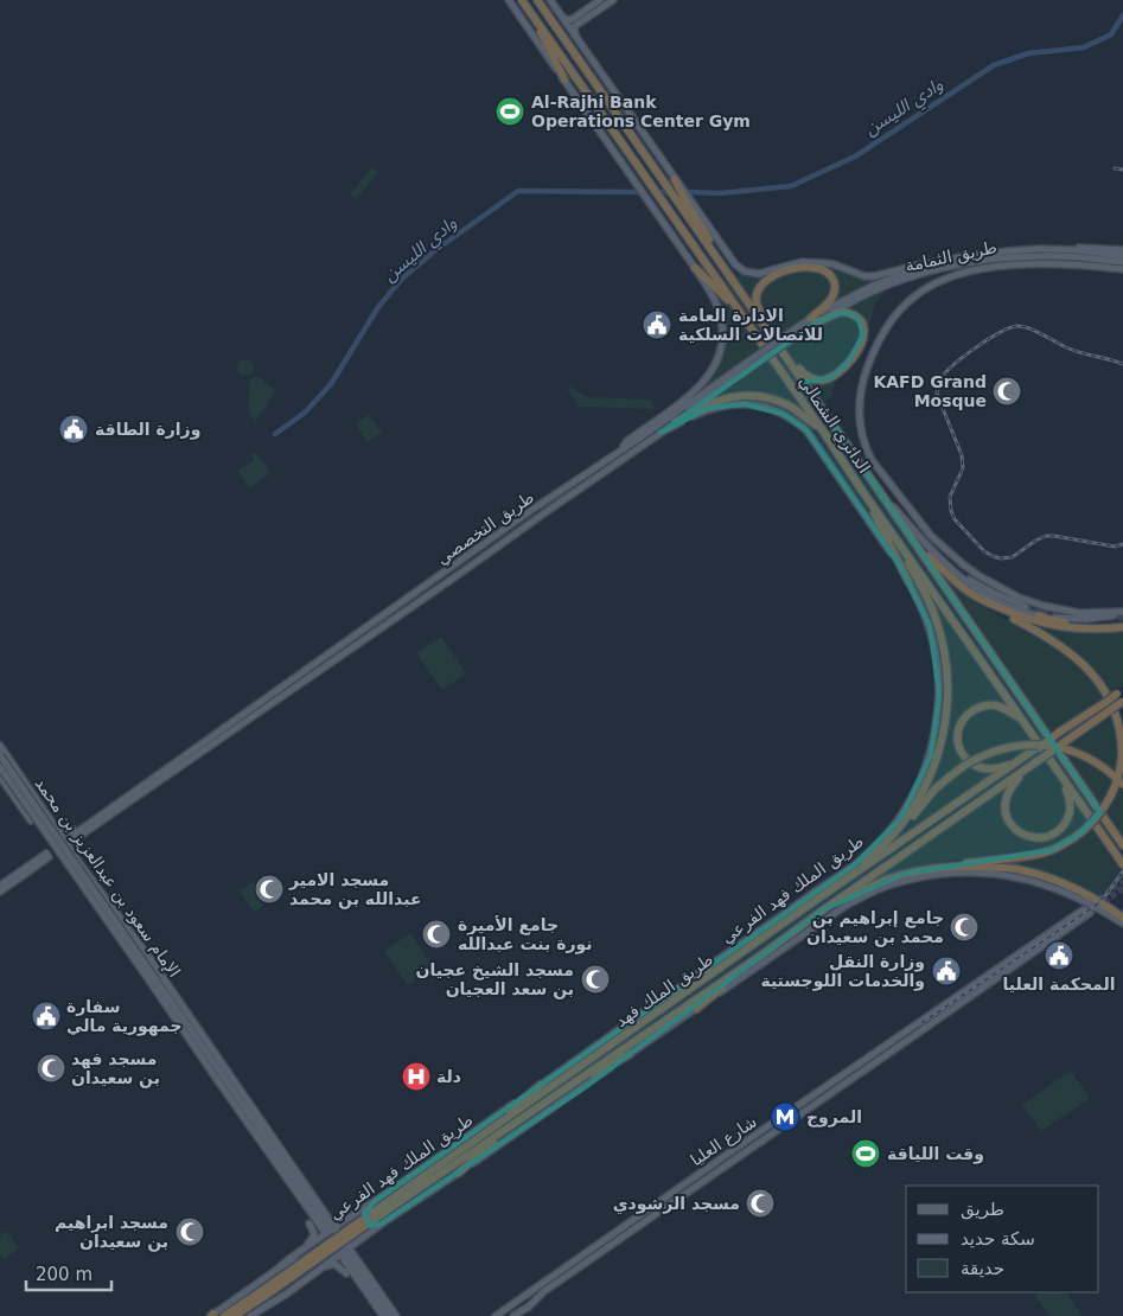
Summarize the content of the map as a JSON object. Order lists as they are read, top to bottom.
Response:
{
  "streets": {
    "highway": ["الدائري الشمالي", "طريق الملك فهد"],
    "main road": [
      "طريق الثمامة",
      "طريق التخصصي",
      "الإمام سعود بن عبدالعزيز بن محمد",
      "طريق الملك فهد الفرعي",
      "شارع العليا"
    ]
  },
  "crossings": [
    ["طريق الثمامة", "طريق التخصصي"],
    ["طريق التخصصي", "طريق الملك فهد الفرعي"],
    ["الإمام سعود بن عبدالعزيز بن محمد", "طريق الملك فهد الفرعي"]
  ],
  "water": ["وادي الليسن"],
  "places": {
    "sports": ["Al-Rajhi Bank Operations Center Gym", "وقت اللياقة"],
    "public building": [
      "الادارة العامة للاتصالات السلكية",
      "وزارة الطاقة",
      "المحكمة العليا",
      "وزارة النقل والخدمات اللوجستية",
      "سفارة جمهورية مالي"
    ],
    "mosque": [
      "KAFD Grand Mosque",
      "مسجد الامير عبدالله بن محمد",
      "جامع إبراهيم بن محمد بن سعيدان",
      "جامع الأميرة نورة بنت عبدالله",
      "مسجد الشيخ عجيان بن سعد العجيان",
      "مسجد فهد بن سعيدان",
      "مسجد الرشودي",
      "مسجد ابراهيم بن سعيدان"
    ],
    "hospital": ["دلة"],
    "metro station": ["المروج"]
  },
  "legend": ["طريق", "سكة حديد", "حديقة"],
  "scale_bar": "200 m"
}
